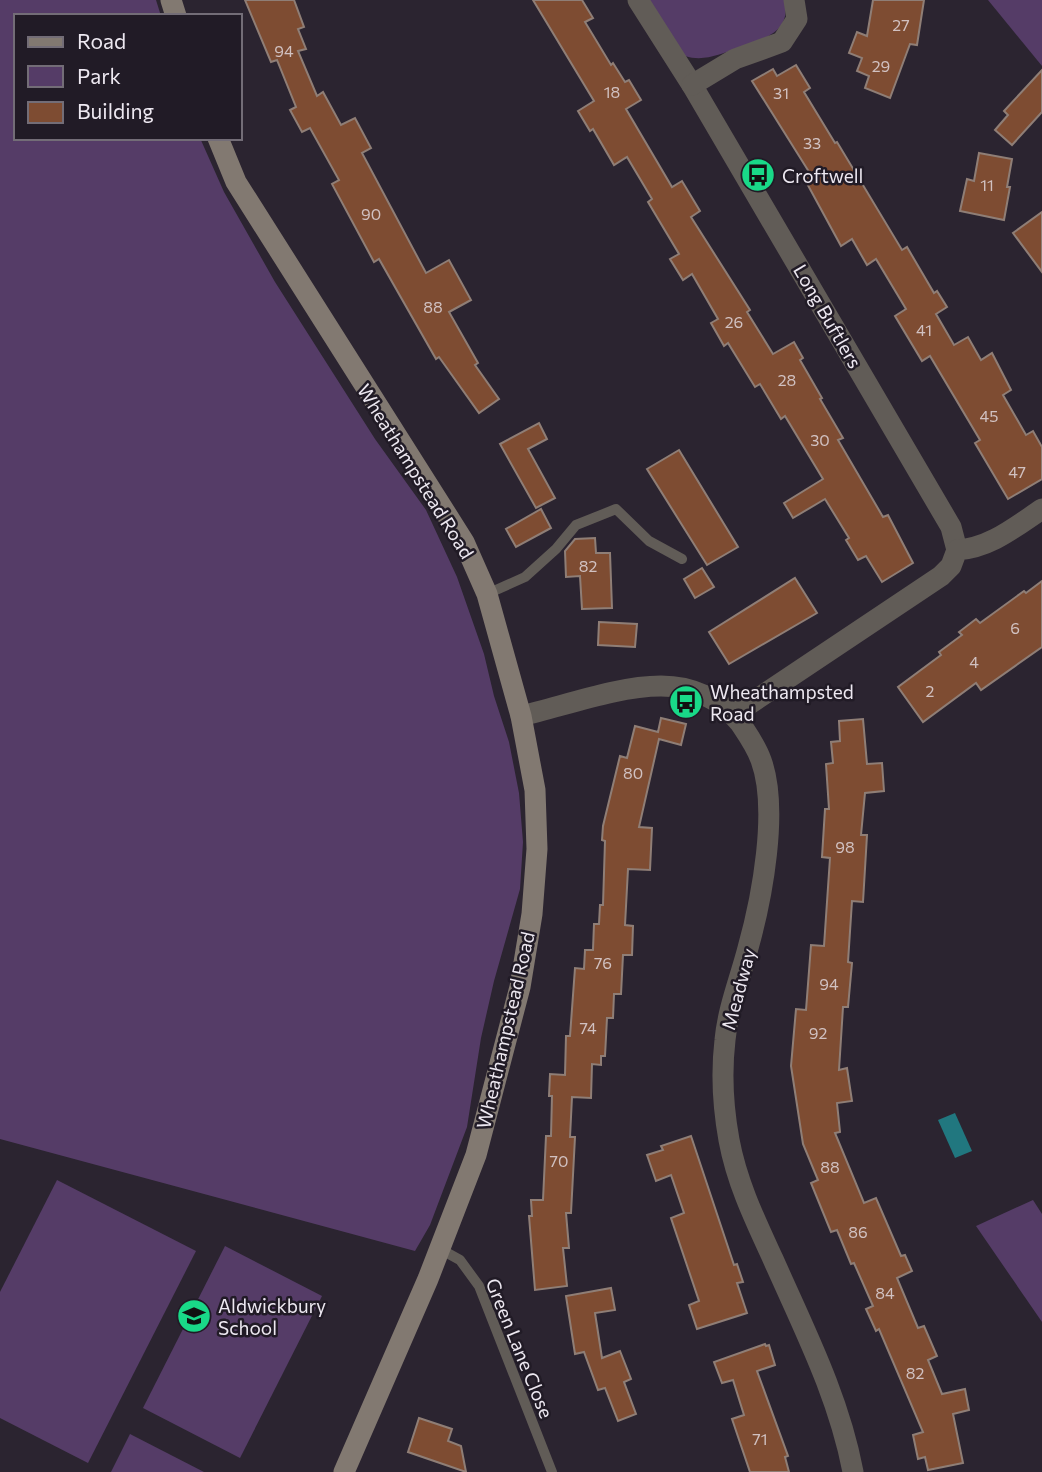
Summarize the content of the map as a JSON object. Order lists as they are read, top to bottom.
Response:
{
  "streets": {
    "street": ["Long Buftlers", "Wheathampstead Road", "Meadway"],
    "lane": ["Green Lane Close"]
  },
  "crossings": [
    ["Wheathampstead Road", "Meadway"],
    ["Wheathampstead Road", "Green Lane Close"]
  ],
  "places": {
    "bus stop": ["Croftwell", "Wheathampsted Road"],
    "school or university": ["Aldwickbury School"]
  },
  "house_numbers": [
    "27",
    "94",
    "29",
    "18",
    "31",
    "33",
    "11",
    "90",
    "88",
    "26",
    "41",
    "28",
    "45",
    "30",
    "47",
    "82",
    "6",
    "4",
    "2",
    "80",
    "98",
    "76",
    "94",
    "74",
    "92",
    "70",
    "88",
    "86",
    "84",
    "82",
    "71"
  ],
  "legend": ["Road", "Park", "Building"]
}
